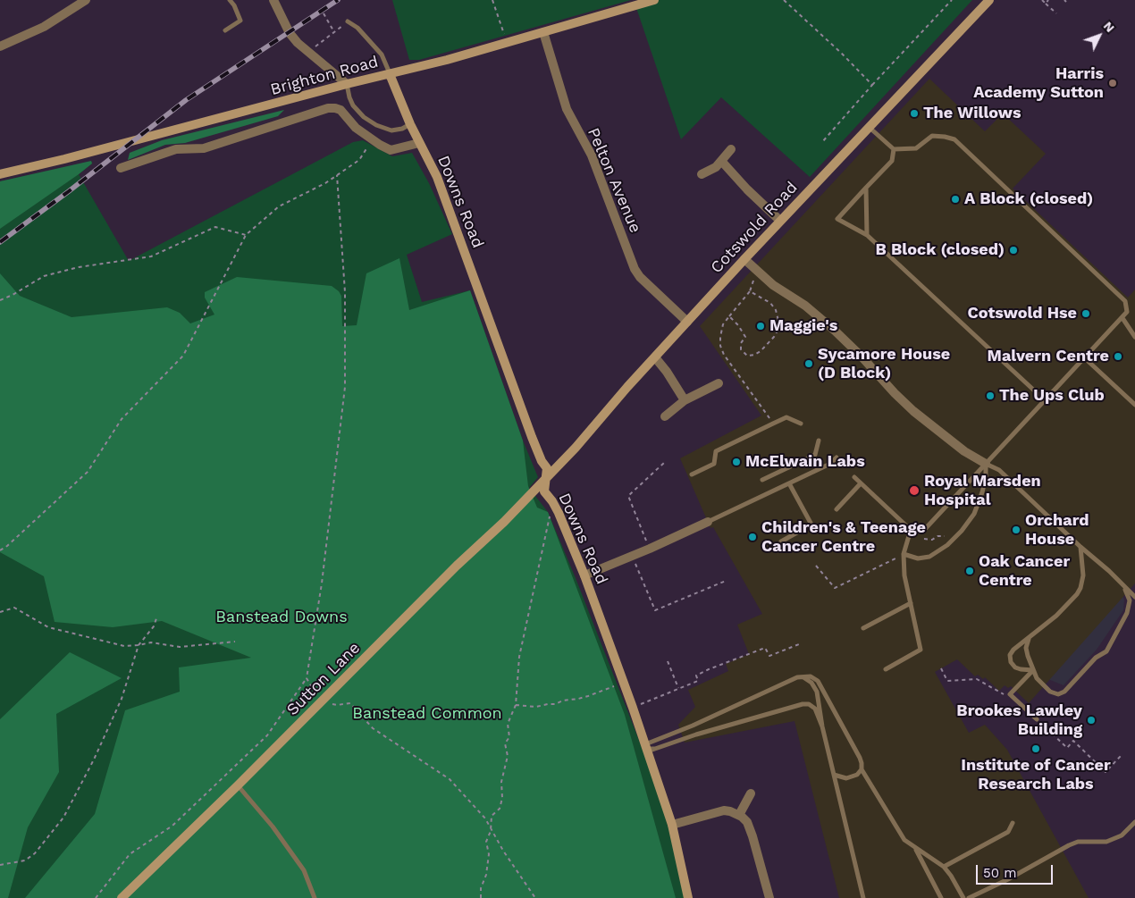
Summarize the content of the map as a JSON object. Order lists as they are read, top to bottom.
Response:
{
  "streets": {
    "main road": [
      "Brighton Road",
      "Downs Road",
      "Cotswold Road",
      "Sutton Lane"
    ],
    "street": ["Pelton Avenue"]
  },
  "crossings": [
    ["Brighton Road", "Pelton Avenue"],
    ["Brighton Road", "Downs Road"],
    ["Pelton Avenue", "Cotswold Road"],
    ["Downs Road", "Cotswold Road"],
    ["Downs Road", "Sutton Lane"],
    ["Cotswold Road", "Sutton Lane"]
  ],
  "parks": ["Banstead Downs", "Banstead Common"],
  "places": [
    "Harris Academy Sutton",
    "The Willows",
    "A Block (closed)",
    "B Block (closed)",
    "Cotswold Hse",
    "Maggie's",
    "Malvern Centre",
    "Sycamore House (D Block)",
    "The Ups Club",
    "McElwain Labs",
    "Royal Marsden Hospital",
    "Orchard House",
    "Children's & Teenage Cancer Centre",
    "Oak Cancer Centre",
    "Brookes Lawley Building",
    "Institute of Cancer Research Labs"
  ],
  "scale_bar": "50 m",
  "north": "top right"
}
